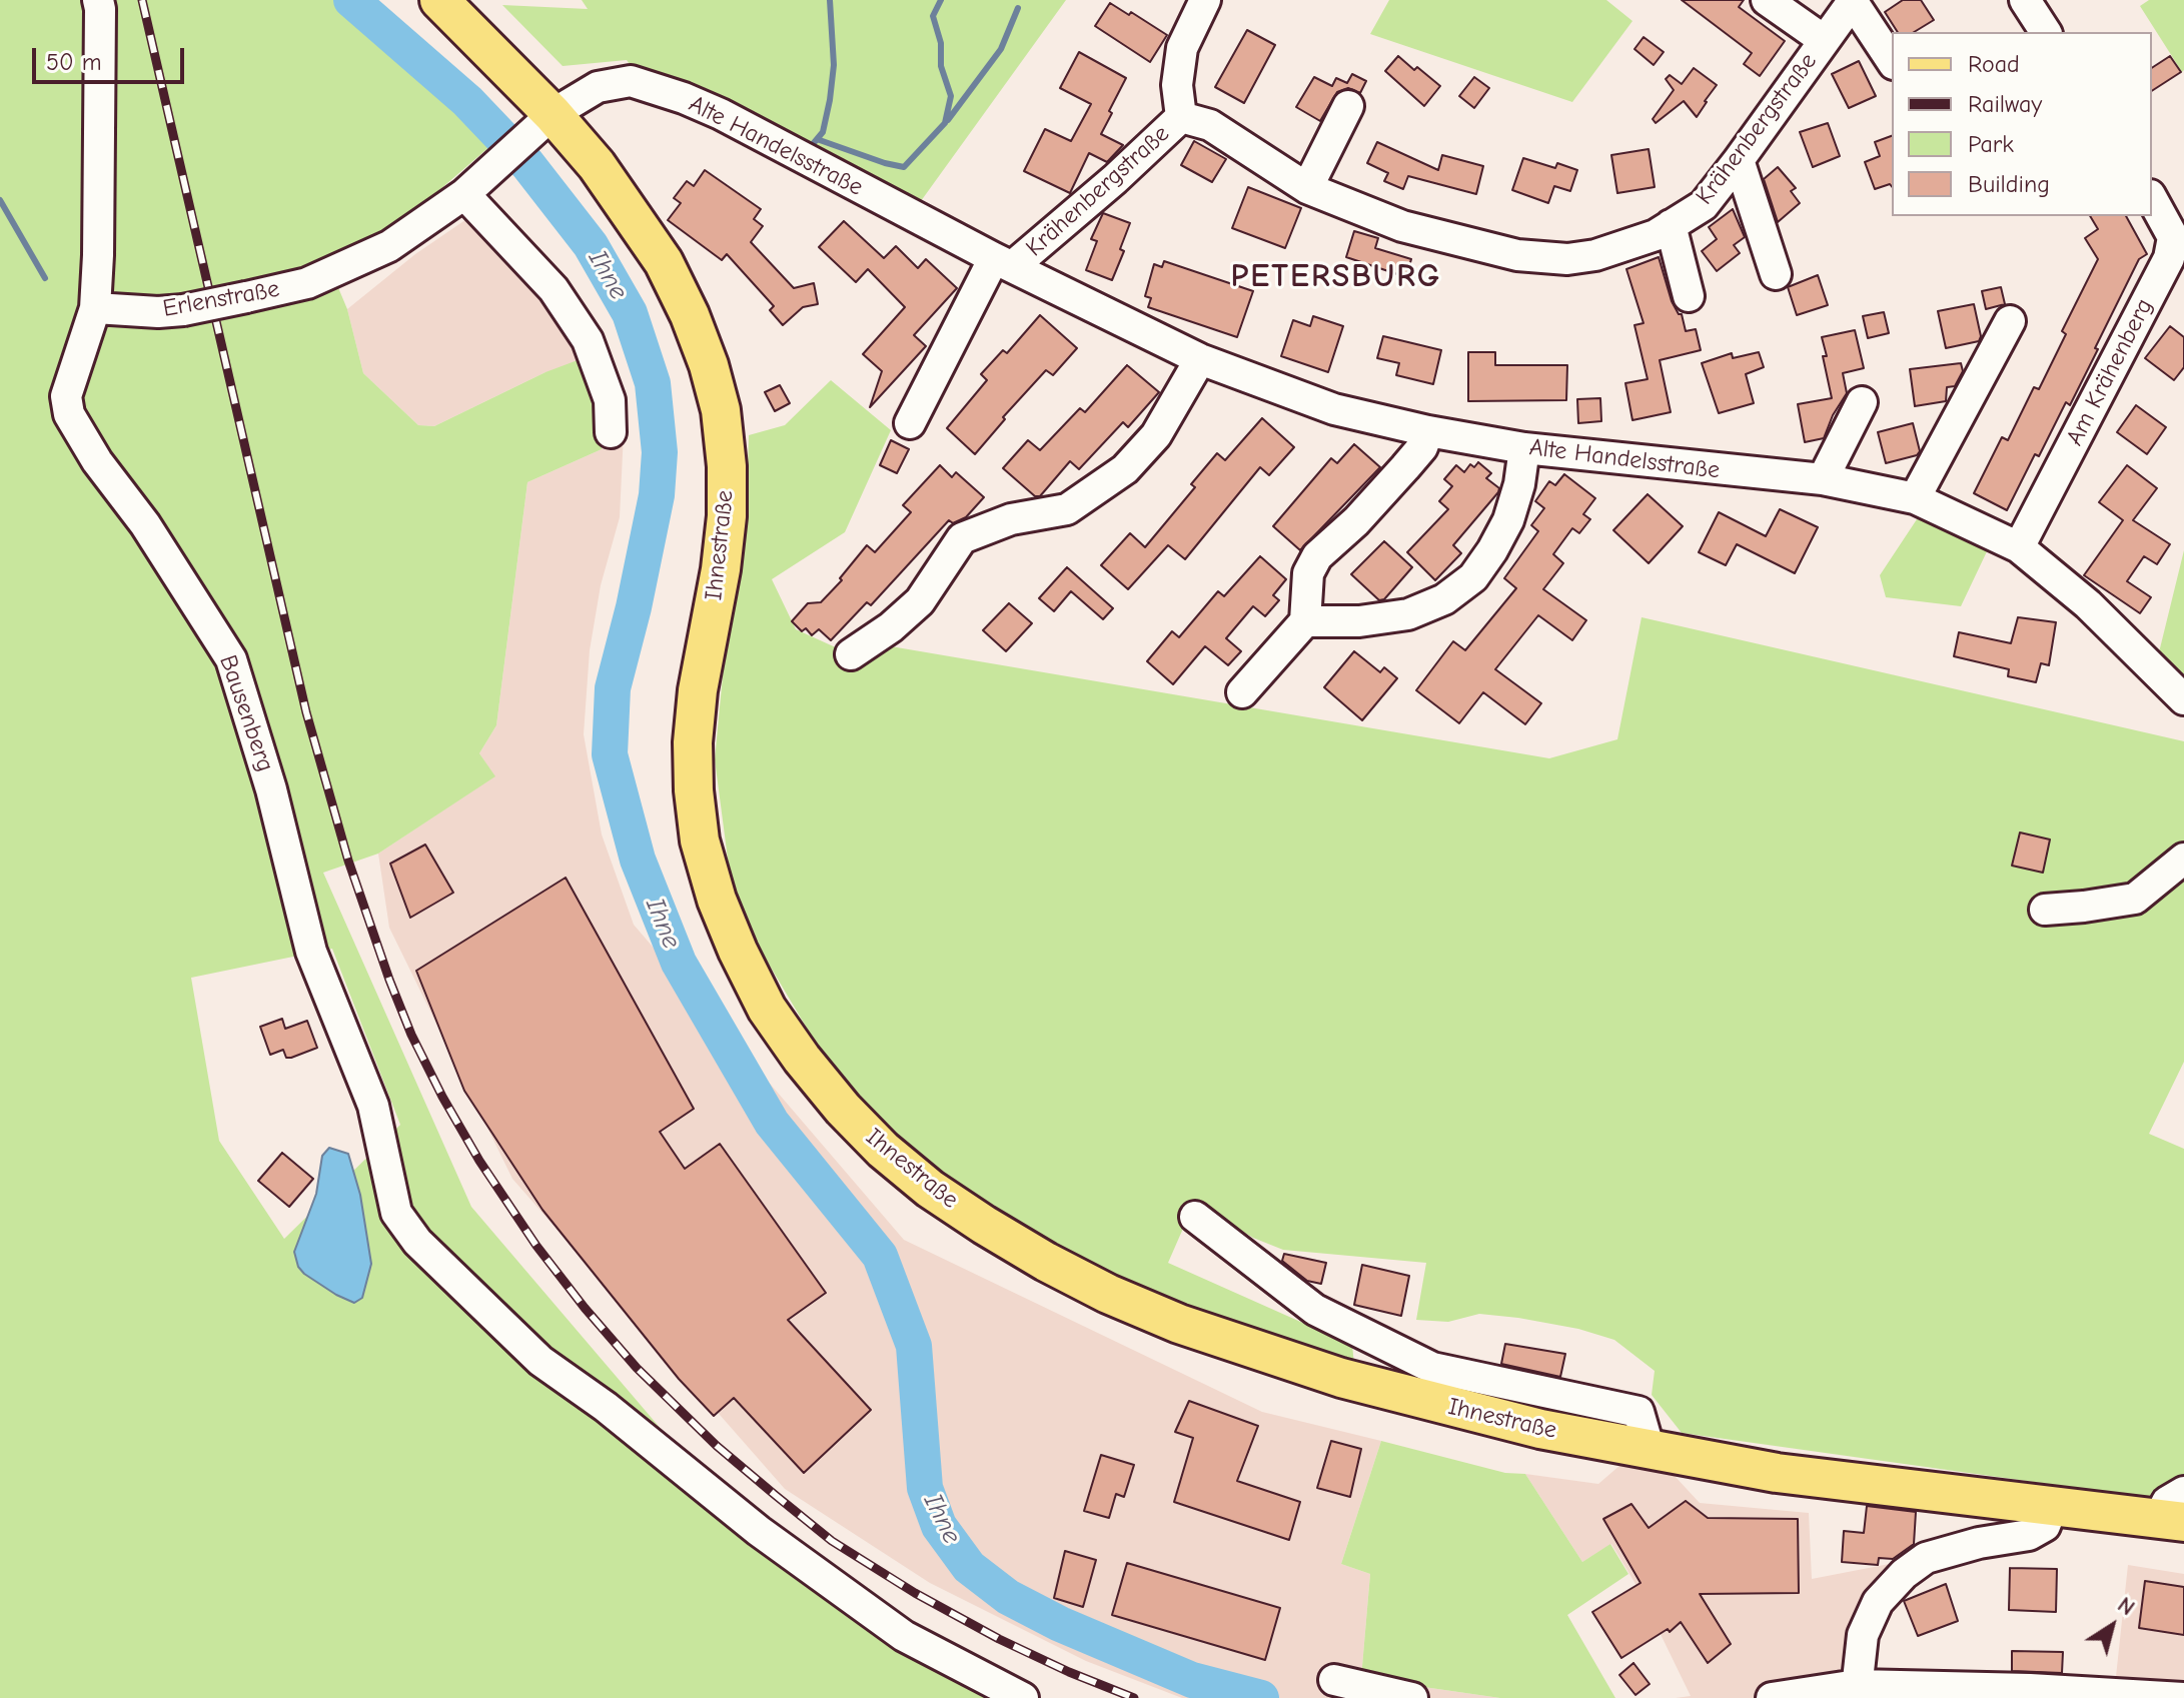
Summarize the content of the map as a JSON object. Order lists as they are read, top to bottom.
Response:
{
  "streets": {
    "main road": ["Ihnestraße"],
    "street": [
      "Krähenbergstraße",
      "Alte Handelsstraße",
      "Erlenstraße",
      "Am Krähenberg",
      "Bausenberg"
    ]
  },
  "crossings": [
    ["Krähenbergstraße", "Alte Handelsstraße"],
    ["Alte Handelsstraße", "Erlenstraße"],
    ["Alte Handelsstraße", "Am Krähenberg"],
    ["Alte Handelsstraße", "Ihnestraße"],
    ["Erlenstraße", "Ihnestraße"],
    ["Erlenstraße", "Bausenberg"]
  ],
  "districts": ["PETERSBURG"],
  "water": ["Ihne"],
  "legend": [
    "Road",
    "Railway",
    "Park",
    "Building"
  ],
  "scale_bar": "50 m",
  "north": "top right"
}
